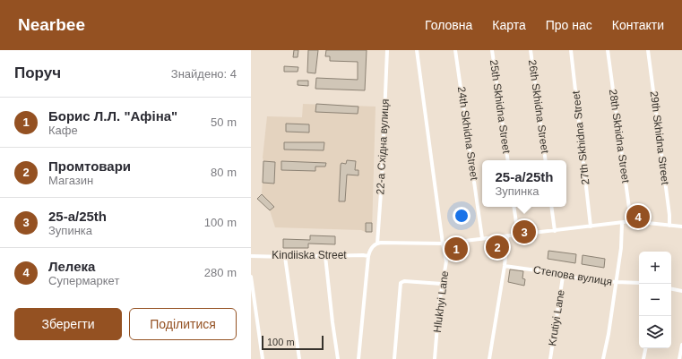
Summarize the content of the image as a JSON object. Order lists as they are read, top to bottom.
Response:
{
  "streets": {
    "street": [
      "25th Skhidna Street",
      "26th Skhidna Street",
      "24th Skhidna Street",
      "28th Skhidna Street",
      "27th Skhidna Street",
      "29th Skhidna Street",
      "22-а Східна вулиця",
      "Kindiiska Street",
      "Степова вулиця",
      "Hlukhyi Lane",
      "Krutiyi Lane"
    ]
  },
  "crossings": [
    ["Степова вулиця", "Krutiyi Lane"]
  ],
  "scale_bar": "100 m",
  "page": {
    "header": "Nearbee",
    "nav": [
      "Головна",
      "Карта",
      "Про нас",
      "Контакти"
    ],
    "heading": ["Поруч", "Знайдено: 4"],
    "list": [
      {
        "mark": "1",
        "name": "Борис Л.Л. \"Афіна\"",
        "note": "Кафе",
        "value": "50 m"
      },
      {
        "mark": "2",
        "name": "Промтовари",
        "note": "Магазин",
        "value": "80 m"
      },
      {
        "mark": "3",
        "name": "25-а/25th",
        "note": "Зупинка",
        "value": "100 m"
      },
      {
        "mark": "4",
        "name": "Лелека",
        "note": "Супермаркет",
        "value": "280 m"
      }
    ],
    "popup": ["25-а/25th", "Зупинка"],
    "pins": [
      "4",
      "3",
      "2",
      "1"
    ],
    "map_buttons": ["+", "−"],
    "buttons": ["Зберегти", "Поділитися"],
    "scale": "100 m"
  }
}
